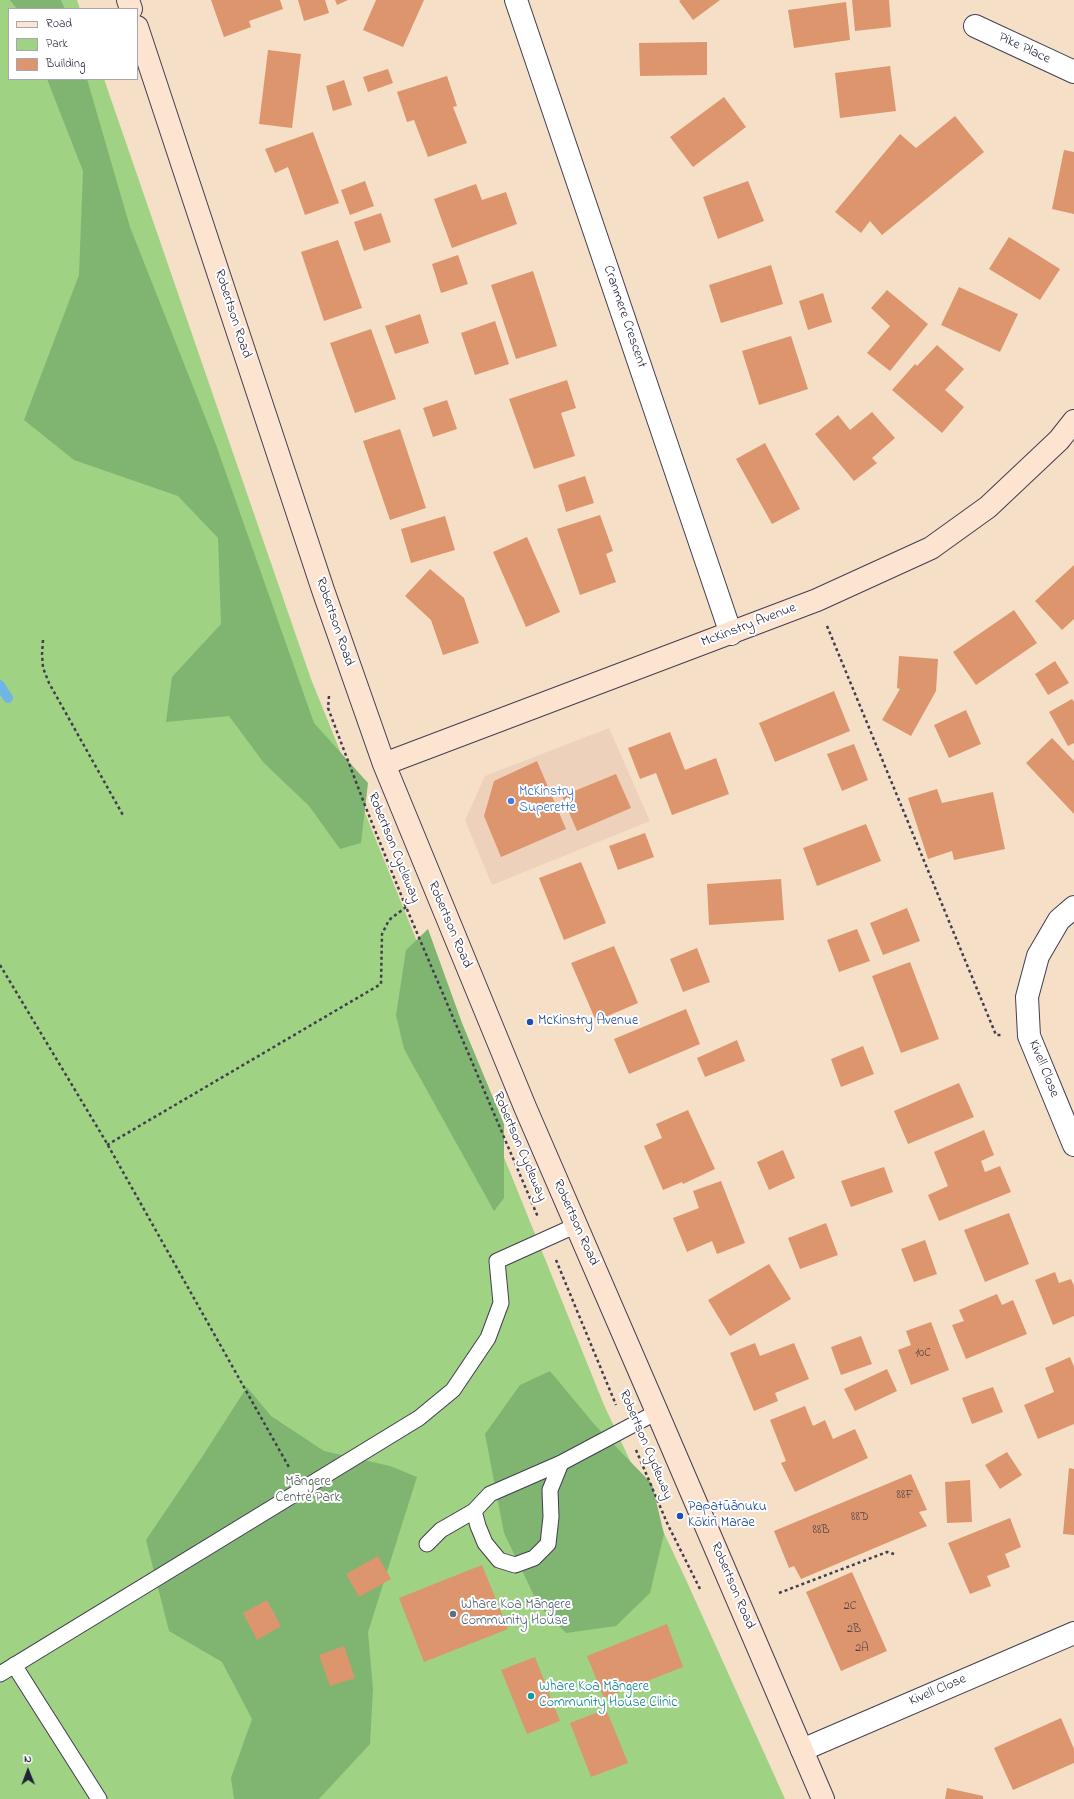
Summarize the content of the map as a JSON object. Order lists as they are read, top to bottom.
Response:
{
  "streets": {
    "main road": ["Robertson Road", "McKinstry Avenue"],
    "street": ["Pike Place", "Cranmere Crescent", "Kivell Close"],
    "path": ["Robertson Cycleway"]
  },
  "crossings": [
    ["Robertson Road", "McKinstry Avenue"],
    ["Robertson Road", "Kivell Close"],
    ["Cranmere Crescent", "McKinstry Avenue"]
  ],
  "parks": ["Māngere Centre Park"],
  "places": [
    "McKinstry Superette",
    "McKinstry Avenue",
    "Papatūānuku Kōkiri Marae",
    "Whare Koa Māngere Community House",
    "Whare Koa Māngere Community House Clinic"
  ],
  "house_numbers": [
    "10C",
    "88F",
    "88D",
    "88B",
    "2C",
    "2B",
    "2A"
  ],
  "legend": ["Road", "Park", "Building"],
  "north": "top"
}
